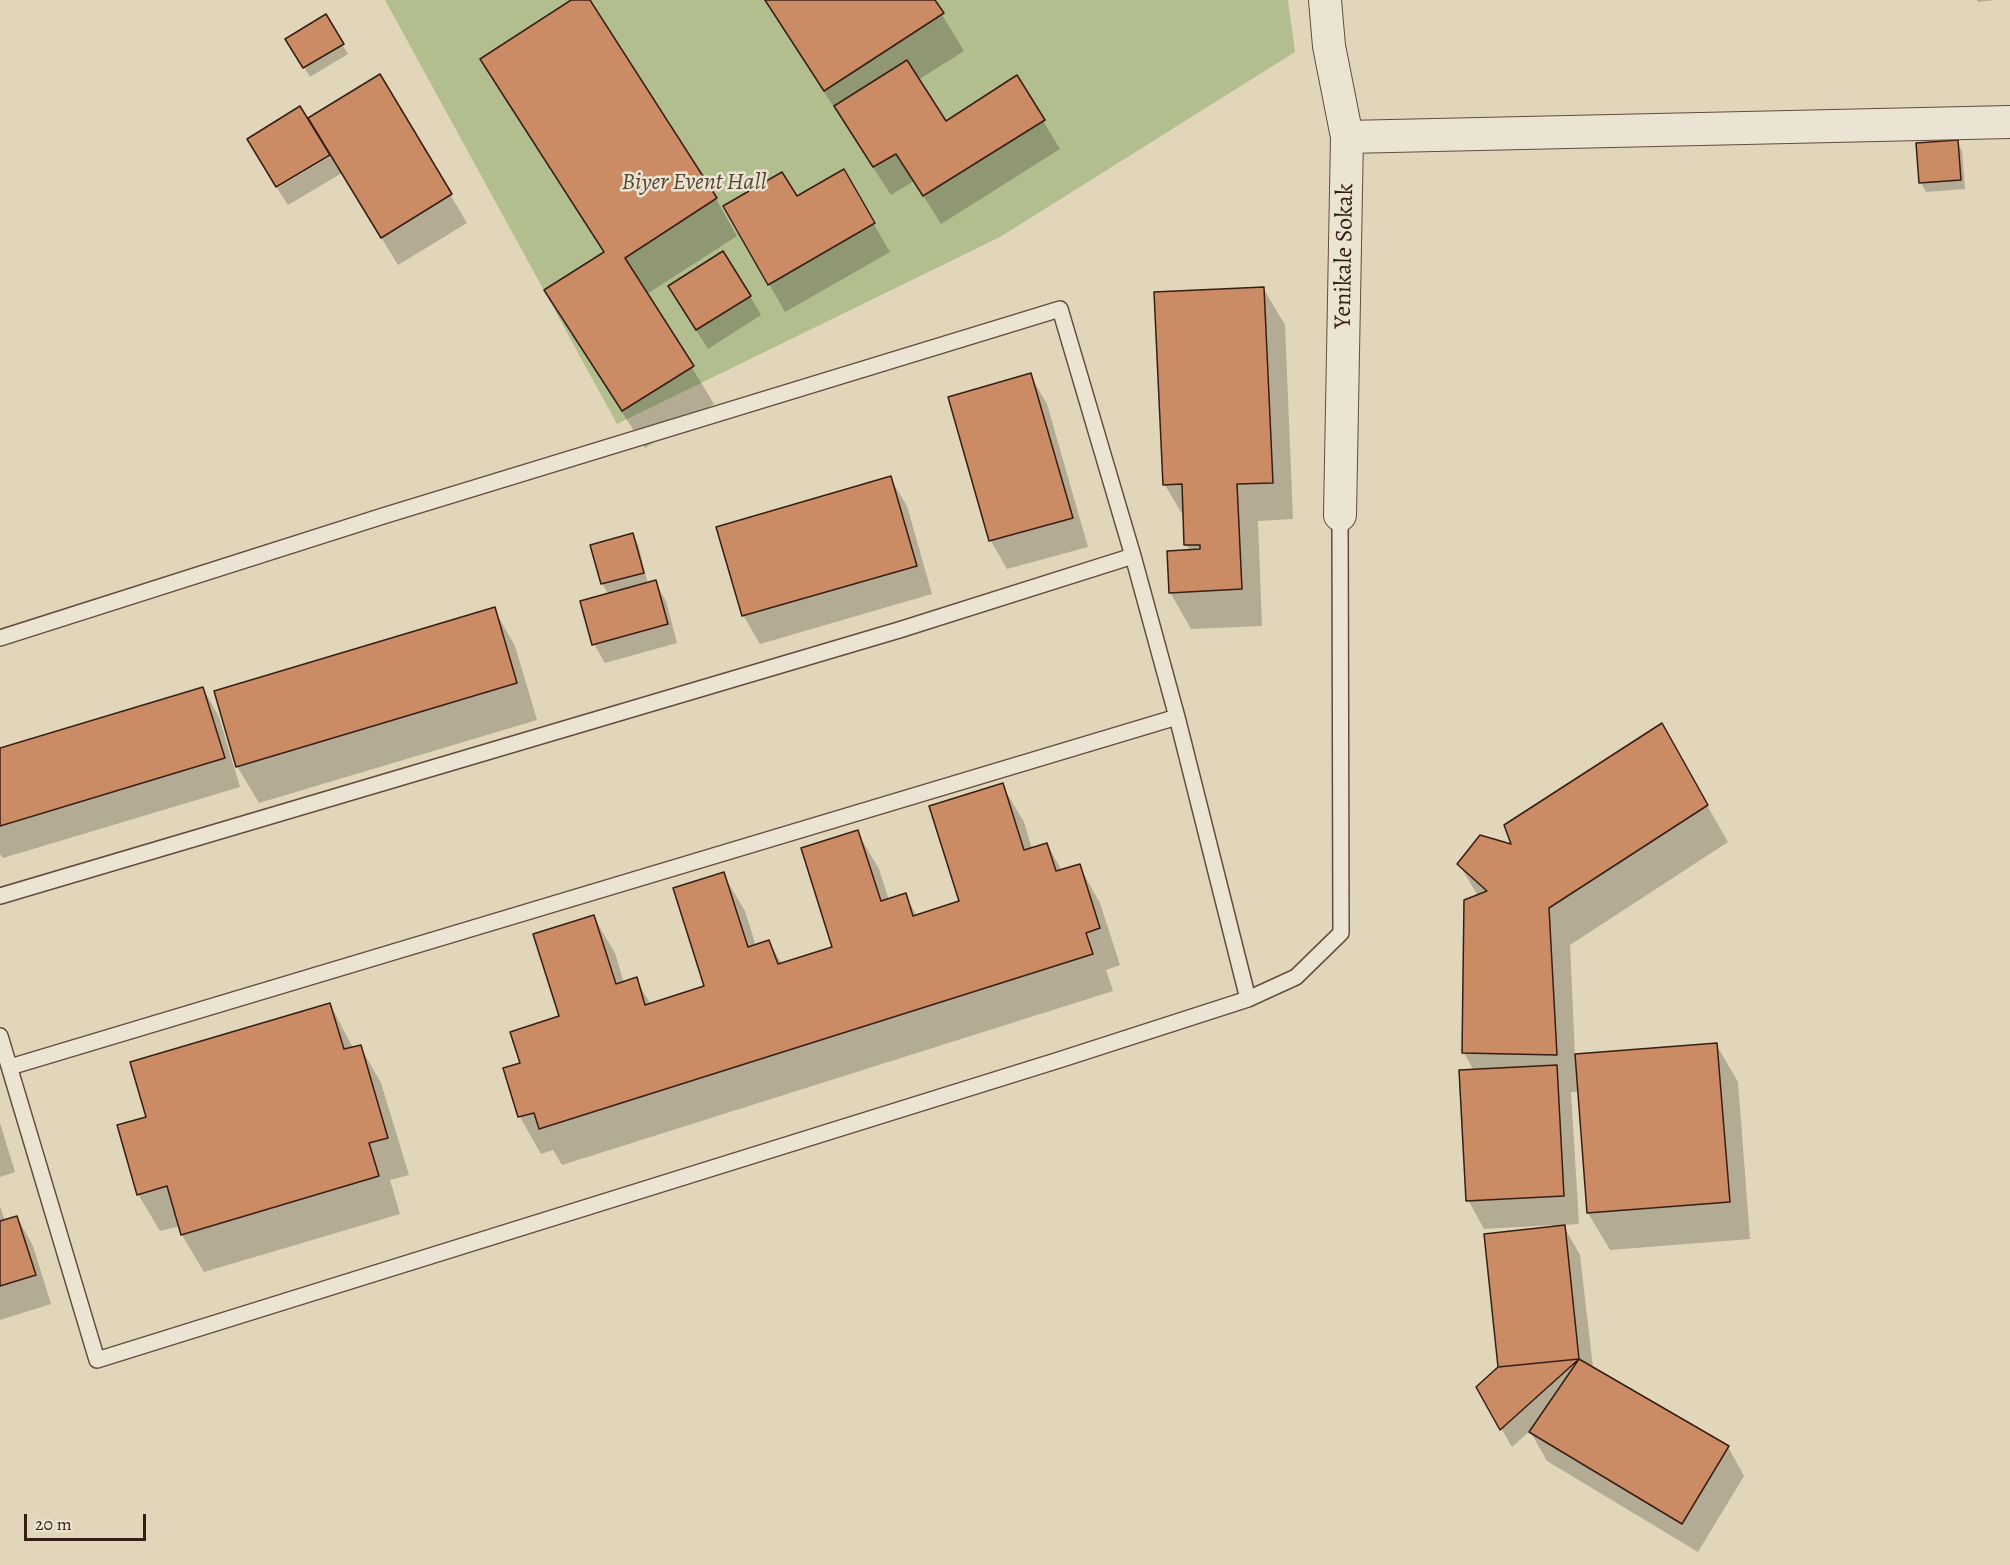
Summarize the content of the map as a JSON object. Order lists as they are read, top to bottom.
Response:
{
  "streets": {
    "street": ["Yenikale Sokak"]
  },
  "parks": ["Biyer Event Hall"],
  "scale_bar": "20 m"
}
